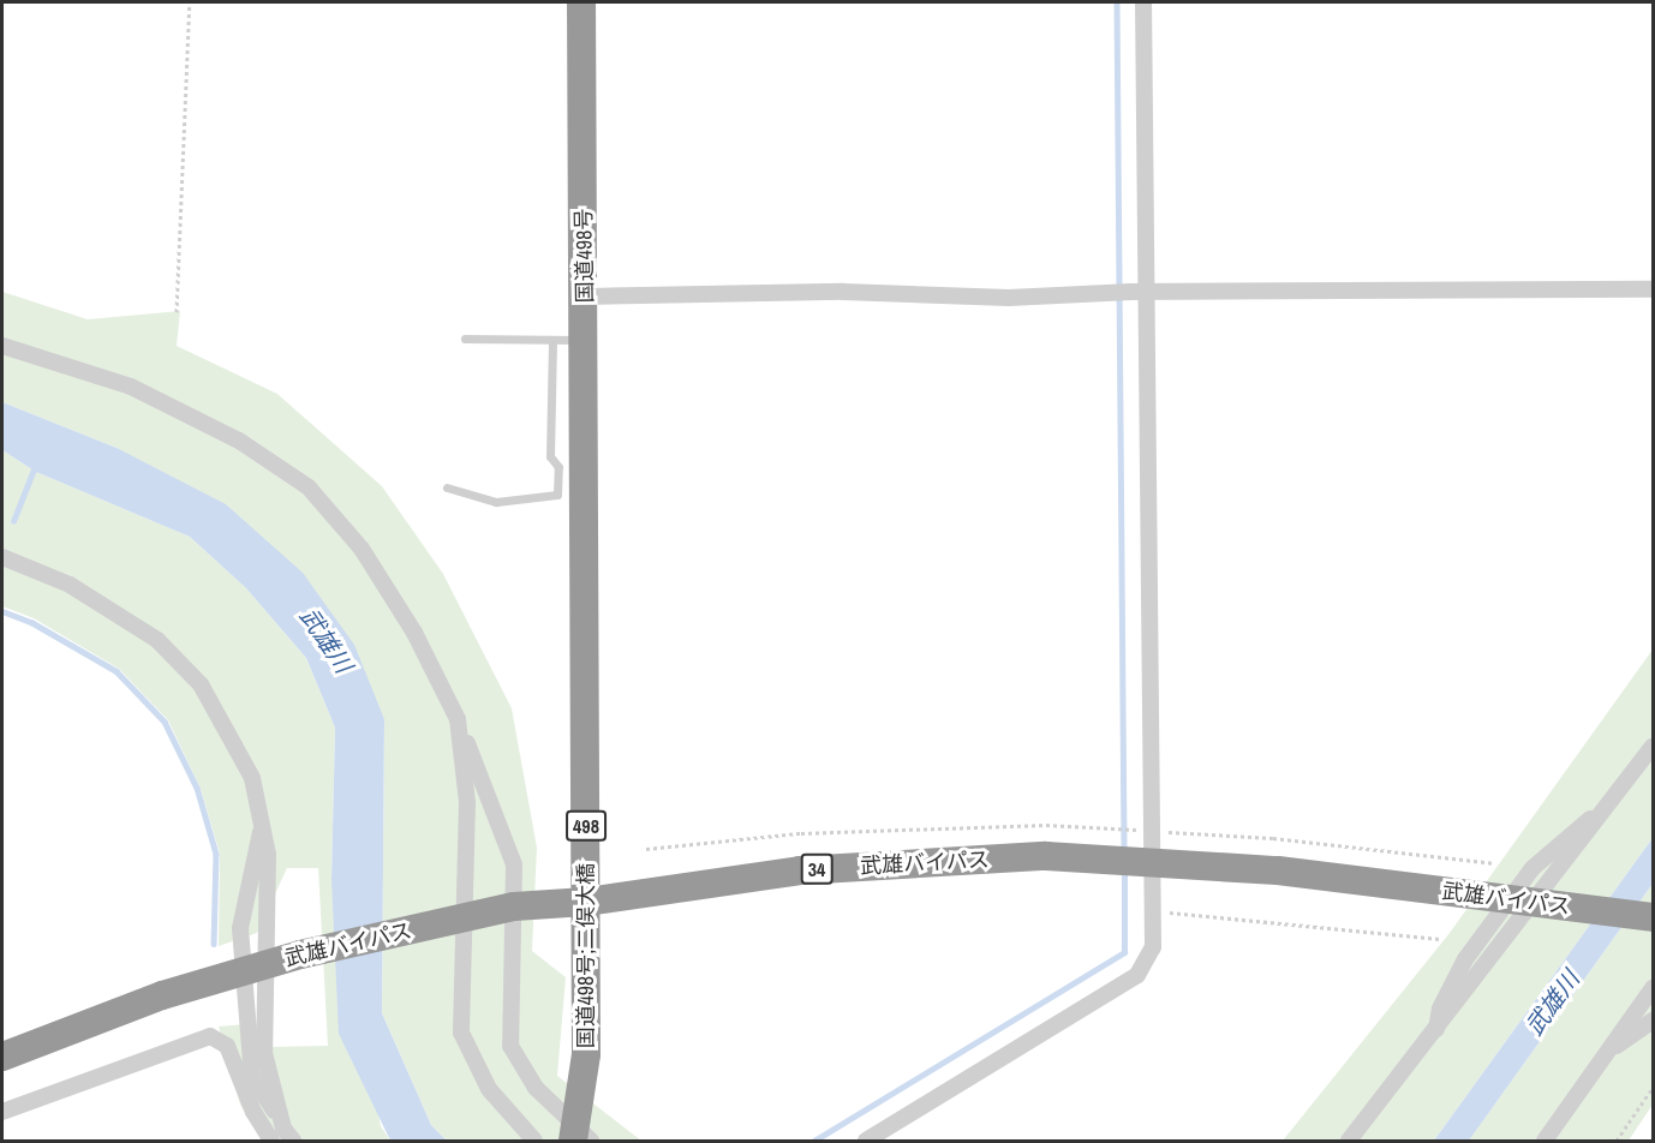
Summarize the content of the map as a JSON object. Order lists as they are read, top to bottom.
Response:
{
  "streets": {
    "highway": [
      "国道498号",
      "498",
      "武雄バイパス",
      "34",
      "国道498号;二俣大橋"
    ]
  },
  "crossings": [
    ["国道498号", "国道498号;二俣大橋"],
    ["武雄バイパス", "国道498号;二俣大橋"]
  ],
  "water": ["武雄川"]
}
